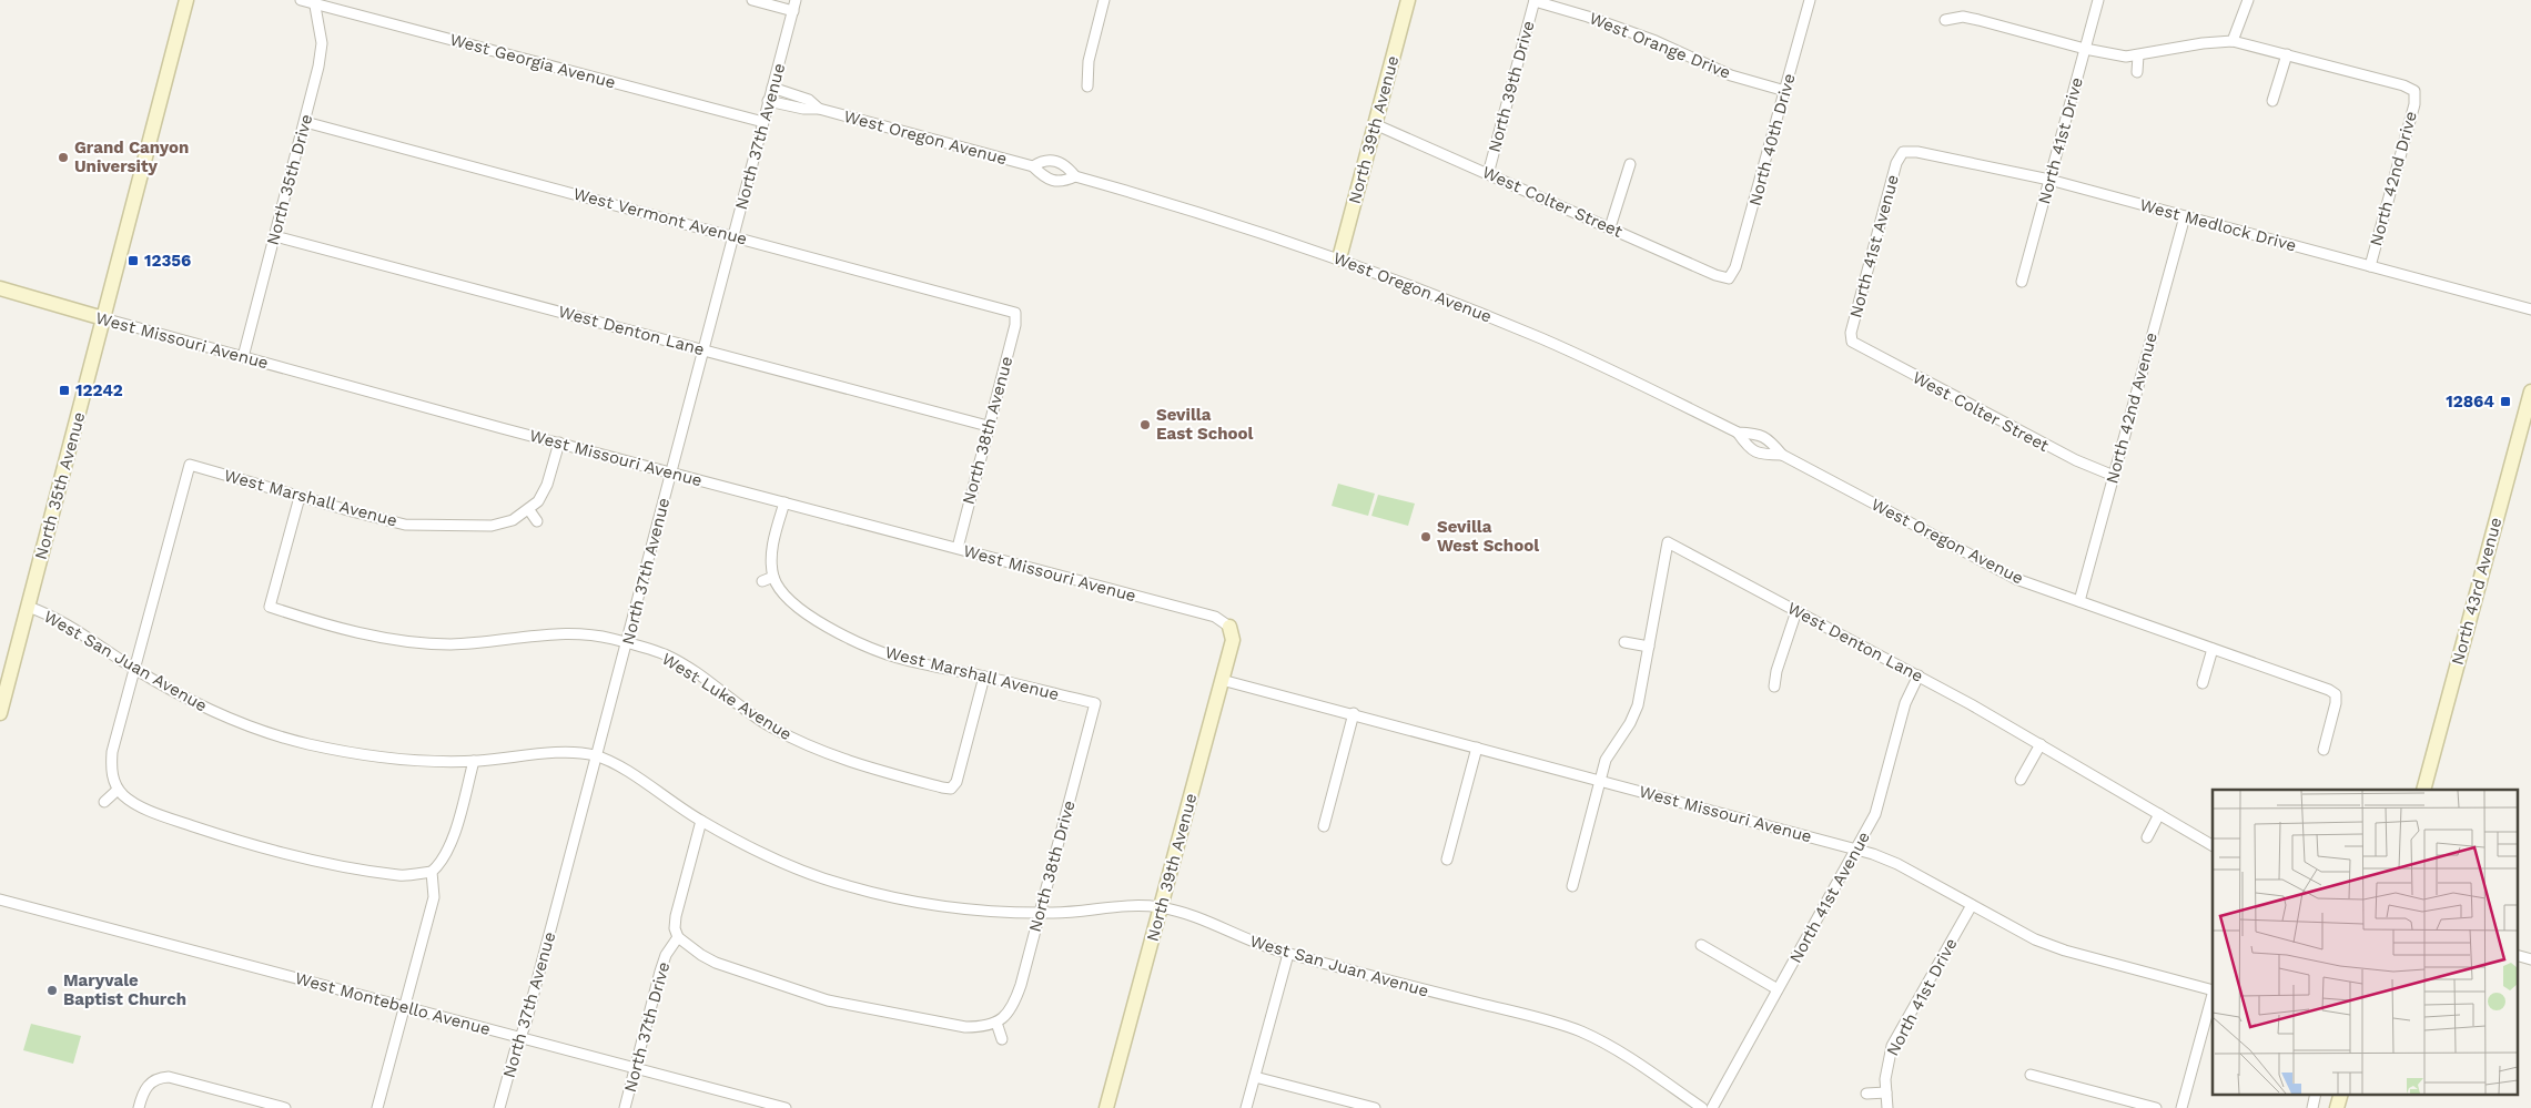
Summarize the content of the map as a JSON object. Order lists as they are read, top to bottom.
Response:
{
  "streets": {
    "main road": [
      "North 39th Avenue",
      "West Missouri Avenue",
      "North 35th Avenue",
      "North 43rd Avenue"
    ],
    "street": [
      "West Orange Drive",
      "West Georgia Avenue",
      "North 39th Drive",
      "North 37th Avenue",
      "West Oregon Avenue",
      "North 40th Drive",
      "North 41st Drive",
      "North 42nd Drive",
      "North 35th Drive",
      "West Colter Street",
      "West Vermont Avenue",
      "West Medlock Drive",
      "North 41st Avenue",
      "West Denton Lane",
      "North 42nd Avenue",
      "North 38th Avenue",
      "West Marshall Avenue",
      "West San Juan Avenue",
      "West Luke Avenue",
      "North 38th Drive",
      "West Montebello Avenue",
      "North 37th Drive"
    ]
  },
  "crossings": [
    ["West Orange Drive", "North 39th Drive"],
    ["West Orange Drive", "North 40th Drive"],
    ["West Georgia Avenue", "North 37th Avenue"],
    ["West Georgia Avenue", "North 35th Drive"],
    ["North 39th Drive", "West Colter Street"],
    ["North 39th Avenue", "West Oregon Avenue"],
    ["North 39th Avenue", "West Colter Street"],
    ["North 39th Avenue", "West Missouri Avenue"],
    ["North 39th Avenue", "West San Juan Avenue"],
    ["North 37th Avenue", "West Oregon Avenue"],
    ["North 37th Avenue", "West Vermont Avenue"],
    ["North 37th Avenue", "West Denton Lane"],
    ["North 37th Avenue", "West Missouri Avenue"],
    ["North 37th Avenue", "West San Juan Avenue"],
    ["North 37th Avenue", "West Luke Avenue"],
    ["North 37th Avenue", "West Montebello Avenue"],
    ["West Oregon Avenue", "North 42nd Avenue"],
    ["North 40th Drive", "West Colter Street"],
    ["North 41st Drive", "West Medlock Drive"],
    ["North 41st Drive", "West Missouri Avenue"],
    ["North 42nd Drive", "West Medlock Drive"],
    ["North 35th Drive", "West Vermont Avenue"],
    ["North 35th Drive", "West Denton Lane"],
    ["North 35th Drive", "West Missouri Avenue"],
    ["West Colter Street", "North 41st Avenue"],
    ["West Colter Street", "North 42nd Avenue"],
    ["West Vermont Avenue", "North 38th Avenue"],
    ["West Medlock Drive", "North 41st Avenue"],
    ["West Medlock Drive", "North 42nd Avenue"],
    ["North 41st Avenue", "West Denton Lane"],
    ["North 41st Avenue", "West Missouri Avenue"],
    ["West Denton Lane", "North 38th Avenue"],
    ["West Missouri Avenue", "North 38th Avenue"],
    ["West Missouri Avenue", "North 35th Avenue"],
    ["West Missouri Avenue", "West Marshall Avenue"],
    ["North 35th Avenue", "West San Juan Avenue"],
    ["West Marshall Avenue", "West San Juan Avenue"],
    ["West Marshall Avenue", "West Luke Avenue"],
    ["West Marshall Avenue", "North 38th Drive"],
    ["West San Juan Avenue", "North 38th Drive"],
    ["West Montebello Avenue", "North 37th Drive"]
  ],
  "places": {
    "other": [
      "Grand Canyon University",
      "Sevilla East School",
      "Sevilla West School",
      "Maryvale Baptist Church"
    ],
    "transit": ["12356", "12242", "12864"]
  }
}
